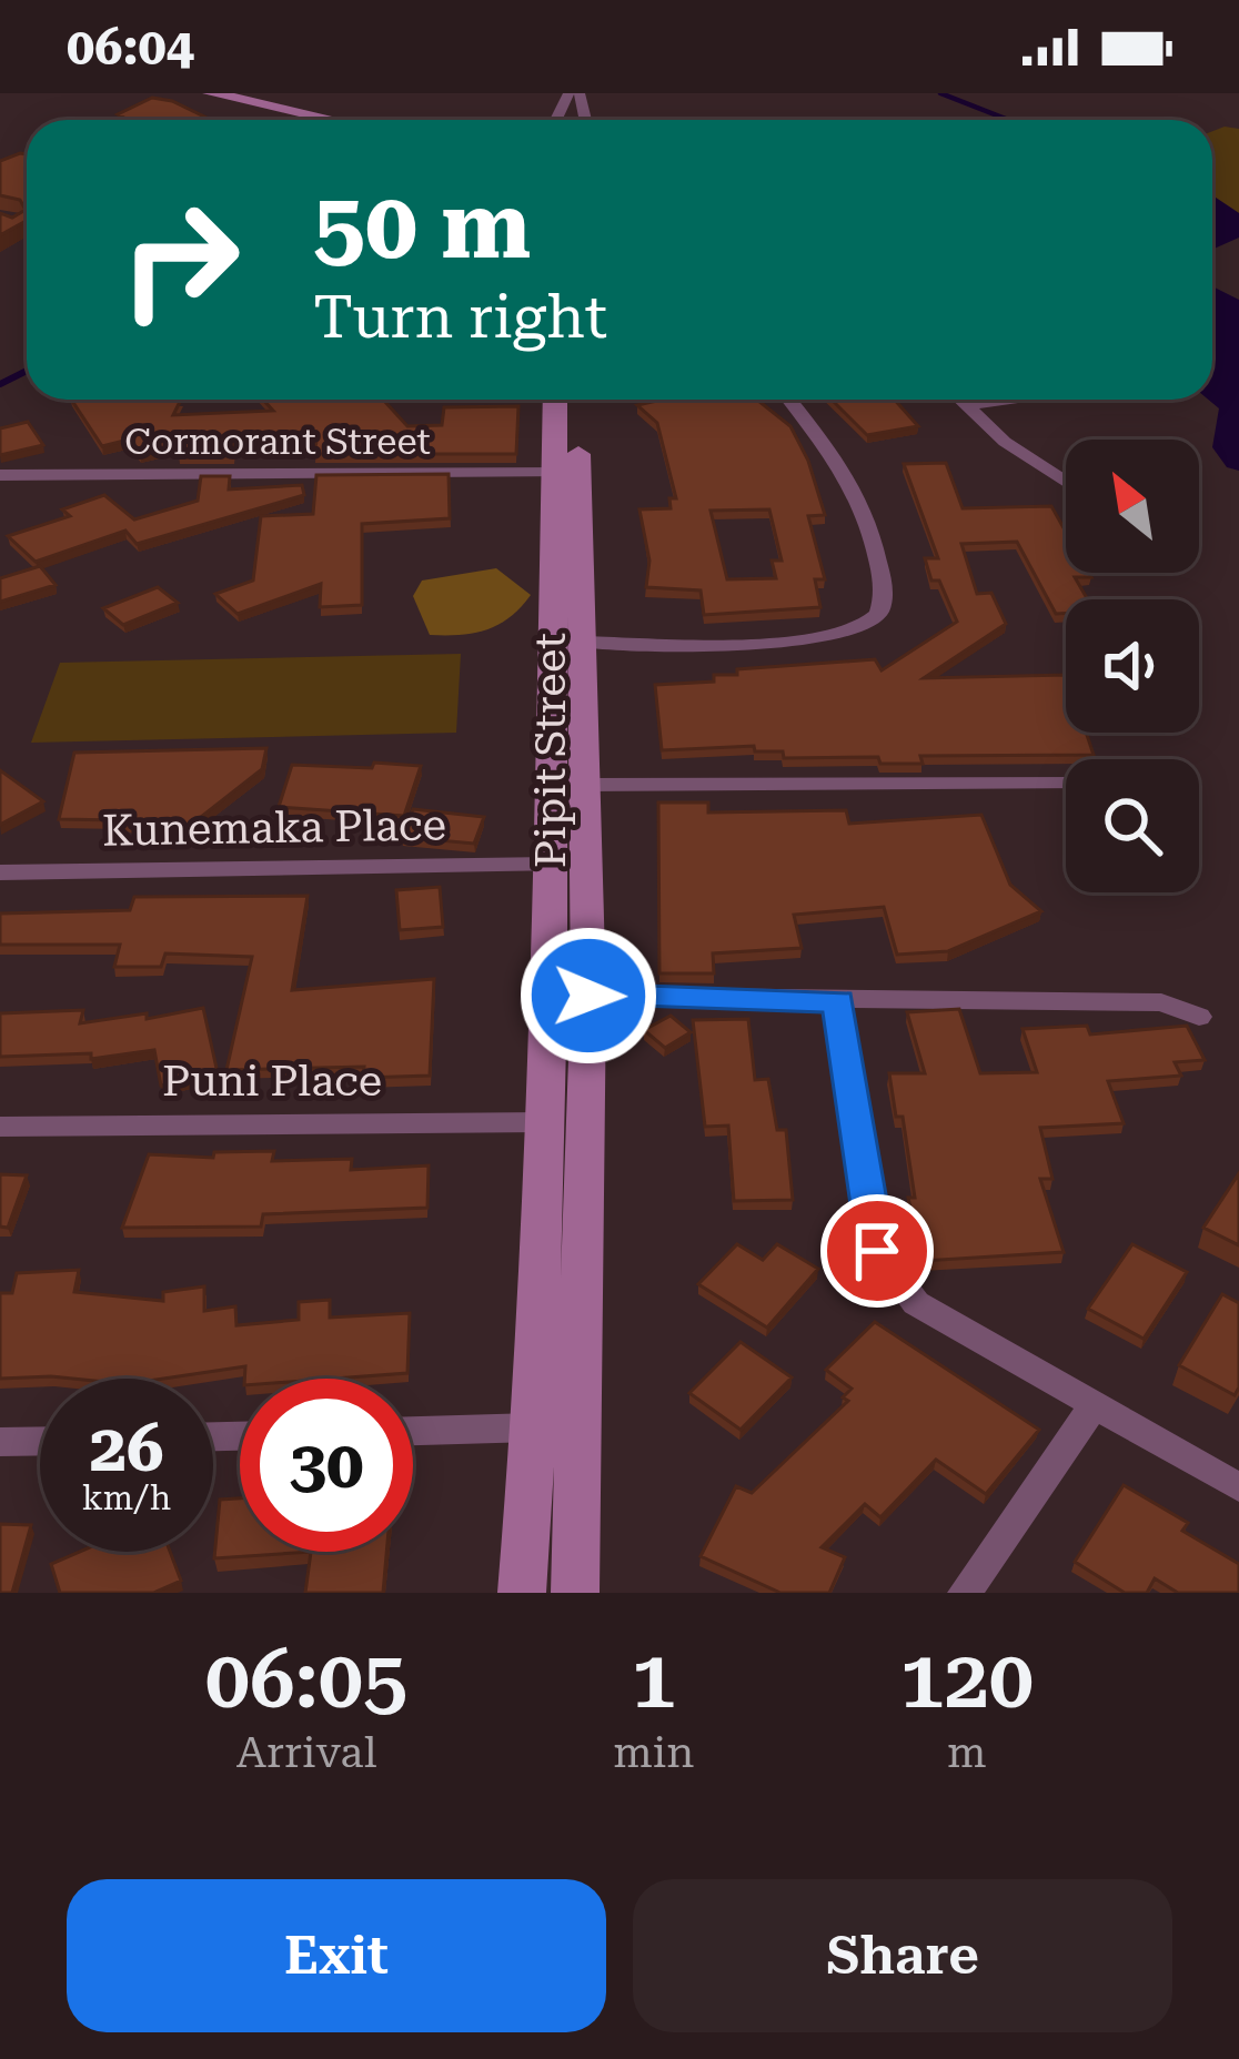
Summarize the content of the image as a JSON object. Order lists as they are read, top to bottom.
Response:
{
  "streets": {
    "main road": ["Pipit Street"],
    "street": ["Cormorant Street", "Kunemaka Place", "Puni Place"]
  },
  "crossings": [
    ["Cormorant Street", "Pipit Street"],
    ["Pipit Street", "Kunemaka Place"],
    ["Pipit Street", "Puni Place"]
  ],
  "north": "top left",
  "page": {
    "status": "06:04",
    "turn": ["50 m", "Turn right"],
    "speed": "26 km/h",
    "limit": "30",
    "eta": [
      "06:05",
      "Arrival",
      "1",
      "min",
      "120",
      "m"
    ],
    "buttons": ["Exit", "Share"]
  }
}
